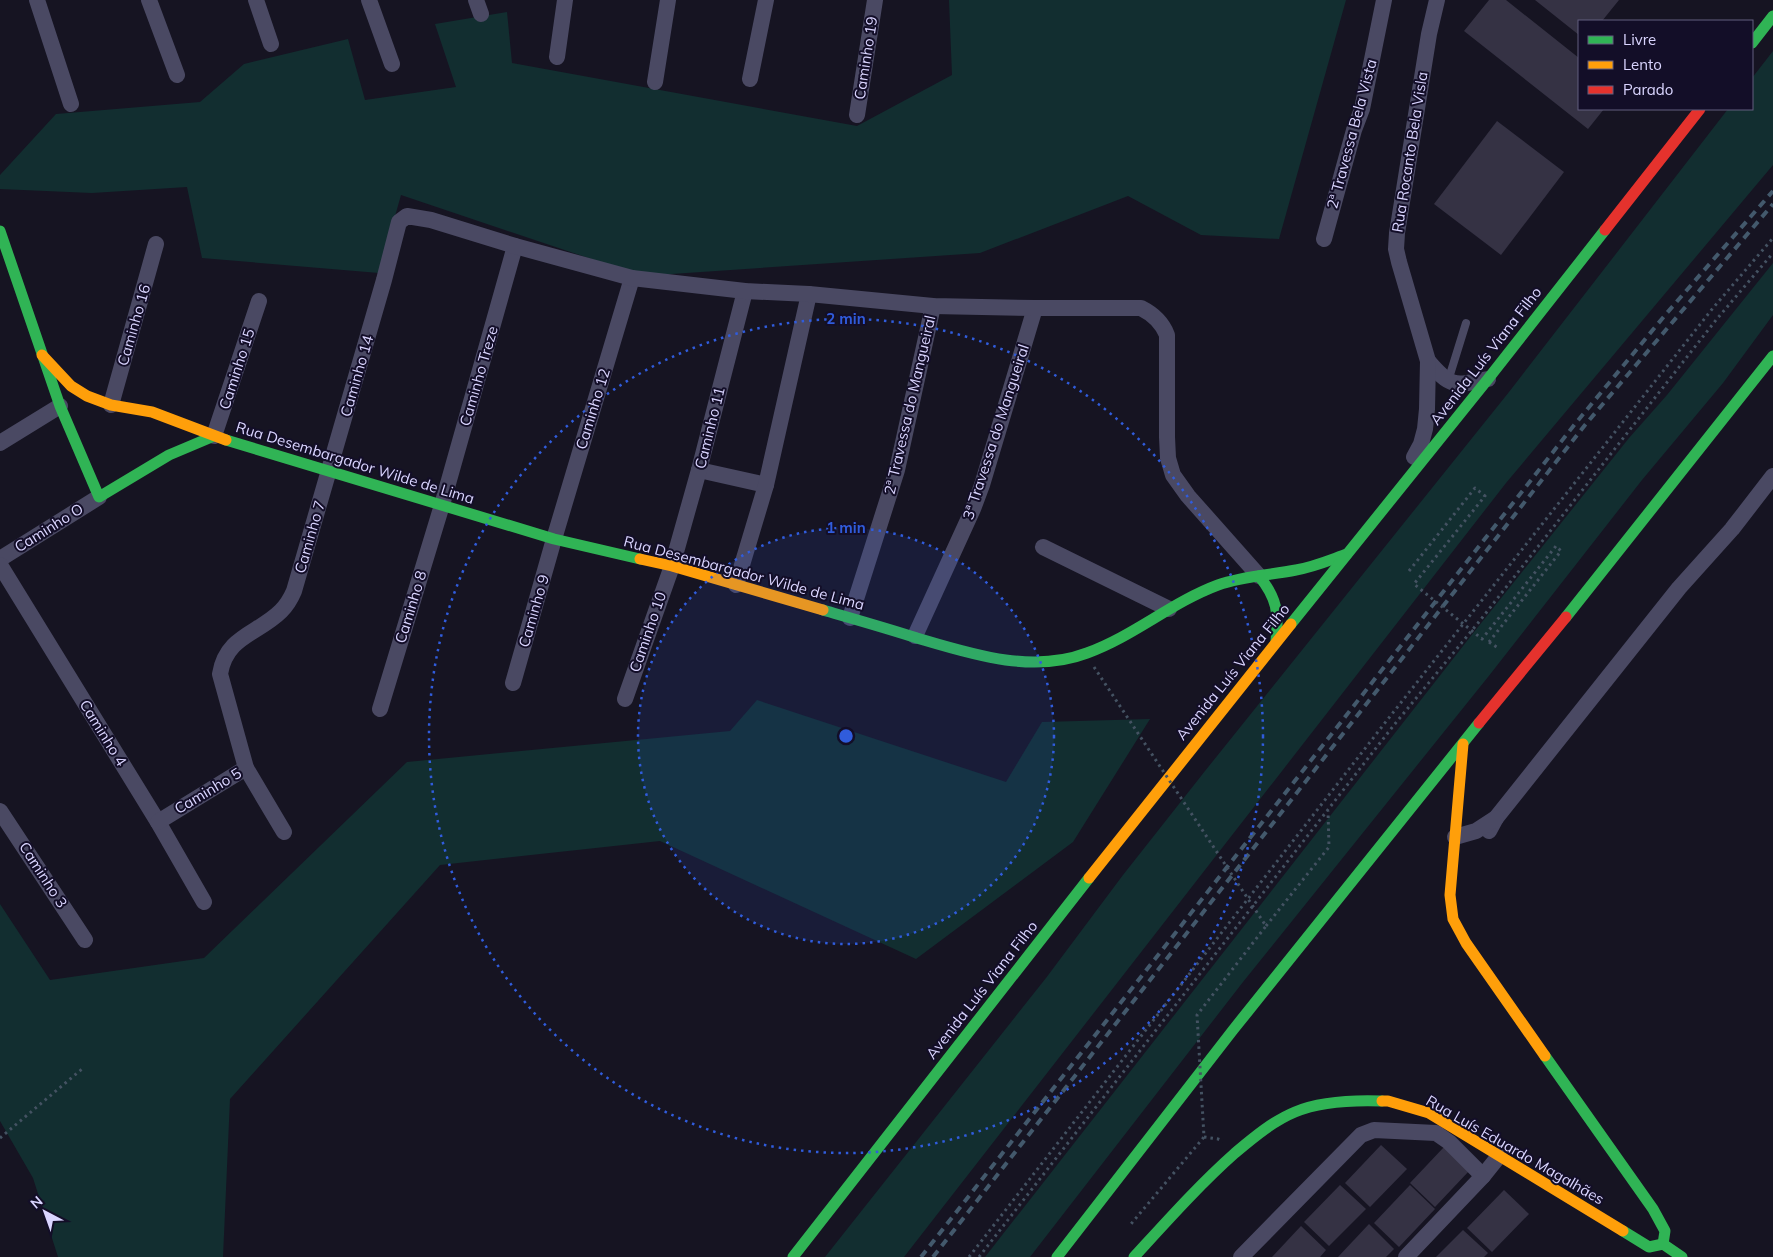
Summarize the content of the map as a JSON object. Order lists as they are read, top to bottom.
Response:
{
  "streets": {
    "main road": ["Avenida Luís Viana Filho", "Rua Desembargador Wilde de Lima", "Rua Luís Eduardo Magalhães"],
    "street": [
      "Caminho 19",
      "2ª Travessa Bela Vista",
      "Rua Rocanto Bela Visla",
      "Caminho 16",
      "Caminho 15",
      "Caminho 14",
      "Caminho Treze",
      "2ª Travessa do Mangueiral",
      "Caminho 12",
      "Caminho 11",
      "3ª Travessa do Mangueiral",
      "Caminho O",
      "Caminho 7",
      "Caminho 8",
      "Caminho 9",
      "Caminho 10",
      "Caminho 4",
      "Caminho 5",
      "Caminho 3"
    ]
  },
  "crossings": [
    ["Rua Rocanto Bela Visla", "Avenida Luís Viana Filho"],
    ["Caminho 16", "Rua Desembargador Wilde de Lima"],
    ["Avenida Luís Viana Filho", "Rua Desembargador Wilde de Lima"],
    ["Caminho 15", "Rua Desembargador Wilde de Lima"],
    ["Caminho 14", "Caminho Treze"],
    ["Caminho 14", "2ª Travessa do Mangueiral"],
    ["Caminho 14", "Caminho 12"],
    ["Caminho 14", "Caminho 11"],
    ["Caminho 14", "3ª Travessa do Mangueiral"],
    ["Caminho 14", "Rua Desembargador Wilde de Lima"],
    ["Caminho 14", "Caminho 7"],
    ["Caminho Treze", "Rua Desembargador Wilde de Lima"],
    ["Caminho Treze", "Caminho 8"],
    ["2ª Travessa do Mangueiral", "Rua Desembargador Wilde de Lima"],
    ["Caminho 12", "Rua Desembargador Wilde de Lima"],
    ["Caminho 12", "Caminho 9"],
    ["Caminho 11", "Rua Desembargador Wilde de Lima"],
    ["Caminho 11", "Caminho 10"],
    ["3ª Travessa do Mangueiral", "Rua Desembargador Wilde de Lima"],
    ["Rua Desembargador Wilde de Lima", "Caminho O"],
    ["Rua Desembargador Wilde de Lima", "Caminho 7"],
    ["Rua Desembargador Wilde de Lima", "Caminho 8"],
    ["Rua Desembargador Wilde de Lima", "Caminho 9"],
    ["Rua Desembargador Wilde de Lima", "Caminho 10"],
    ["Caminho 7", "Caminho 5"],
    ["Caminho 4", "Caminho 5"]
  ],
  "legend": ["Livre", "Lento", "Parado"],
  "north": "top left",
  "rings": ["2 min", "1 min"]
}
